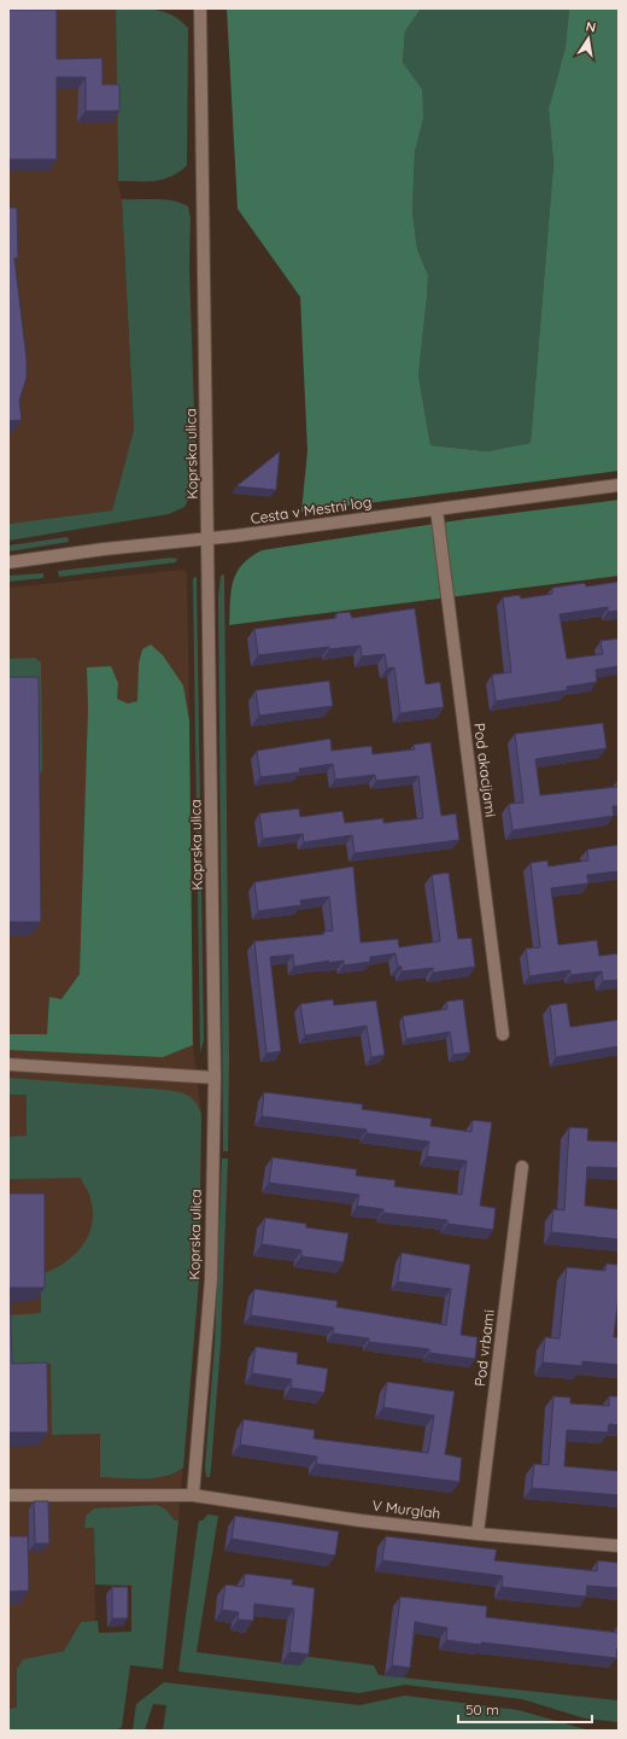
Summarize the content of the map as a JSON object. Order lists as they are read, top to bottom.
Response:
{
  "streets": {
    "street": [
      "Koprska ulica",
      "Cesta v Mestni log",
      "Pod akacijami",
      "Pod vrbami",
      "V Murglah"
    ]
  },
  "crossings": [
    ["Koprska ulica", "Cesta v Mestni log"],
    ["Koprska ulica", "V Murglah"],
    ["Cesta v Mestni log", "Pod akacijami"],
    ["Pod vrbami", "V Murglah"]
  ],
  "scale_bar": "50 m",
  "north": "top"
}
